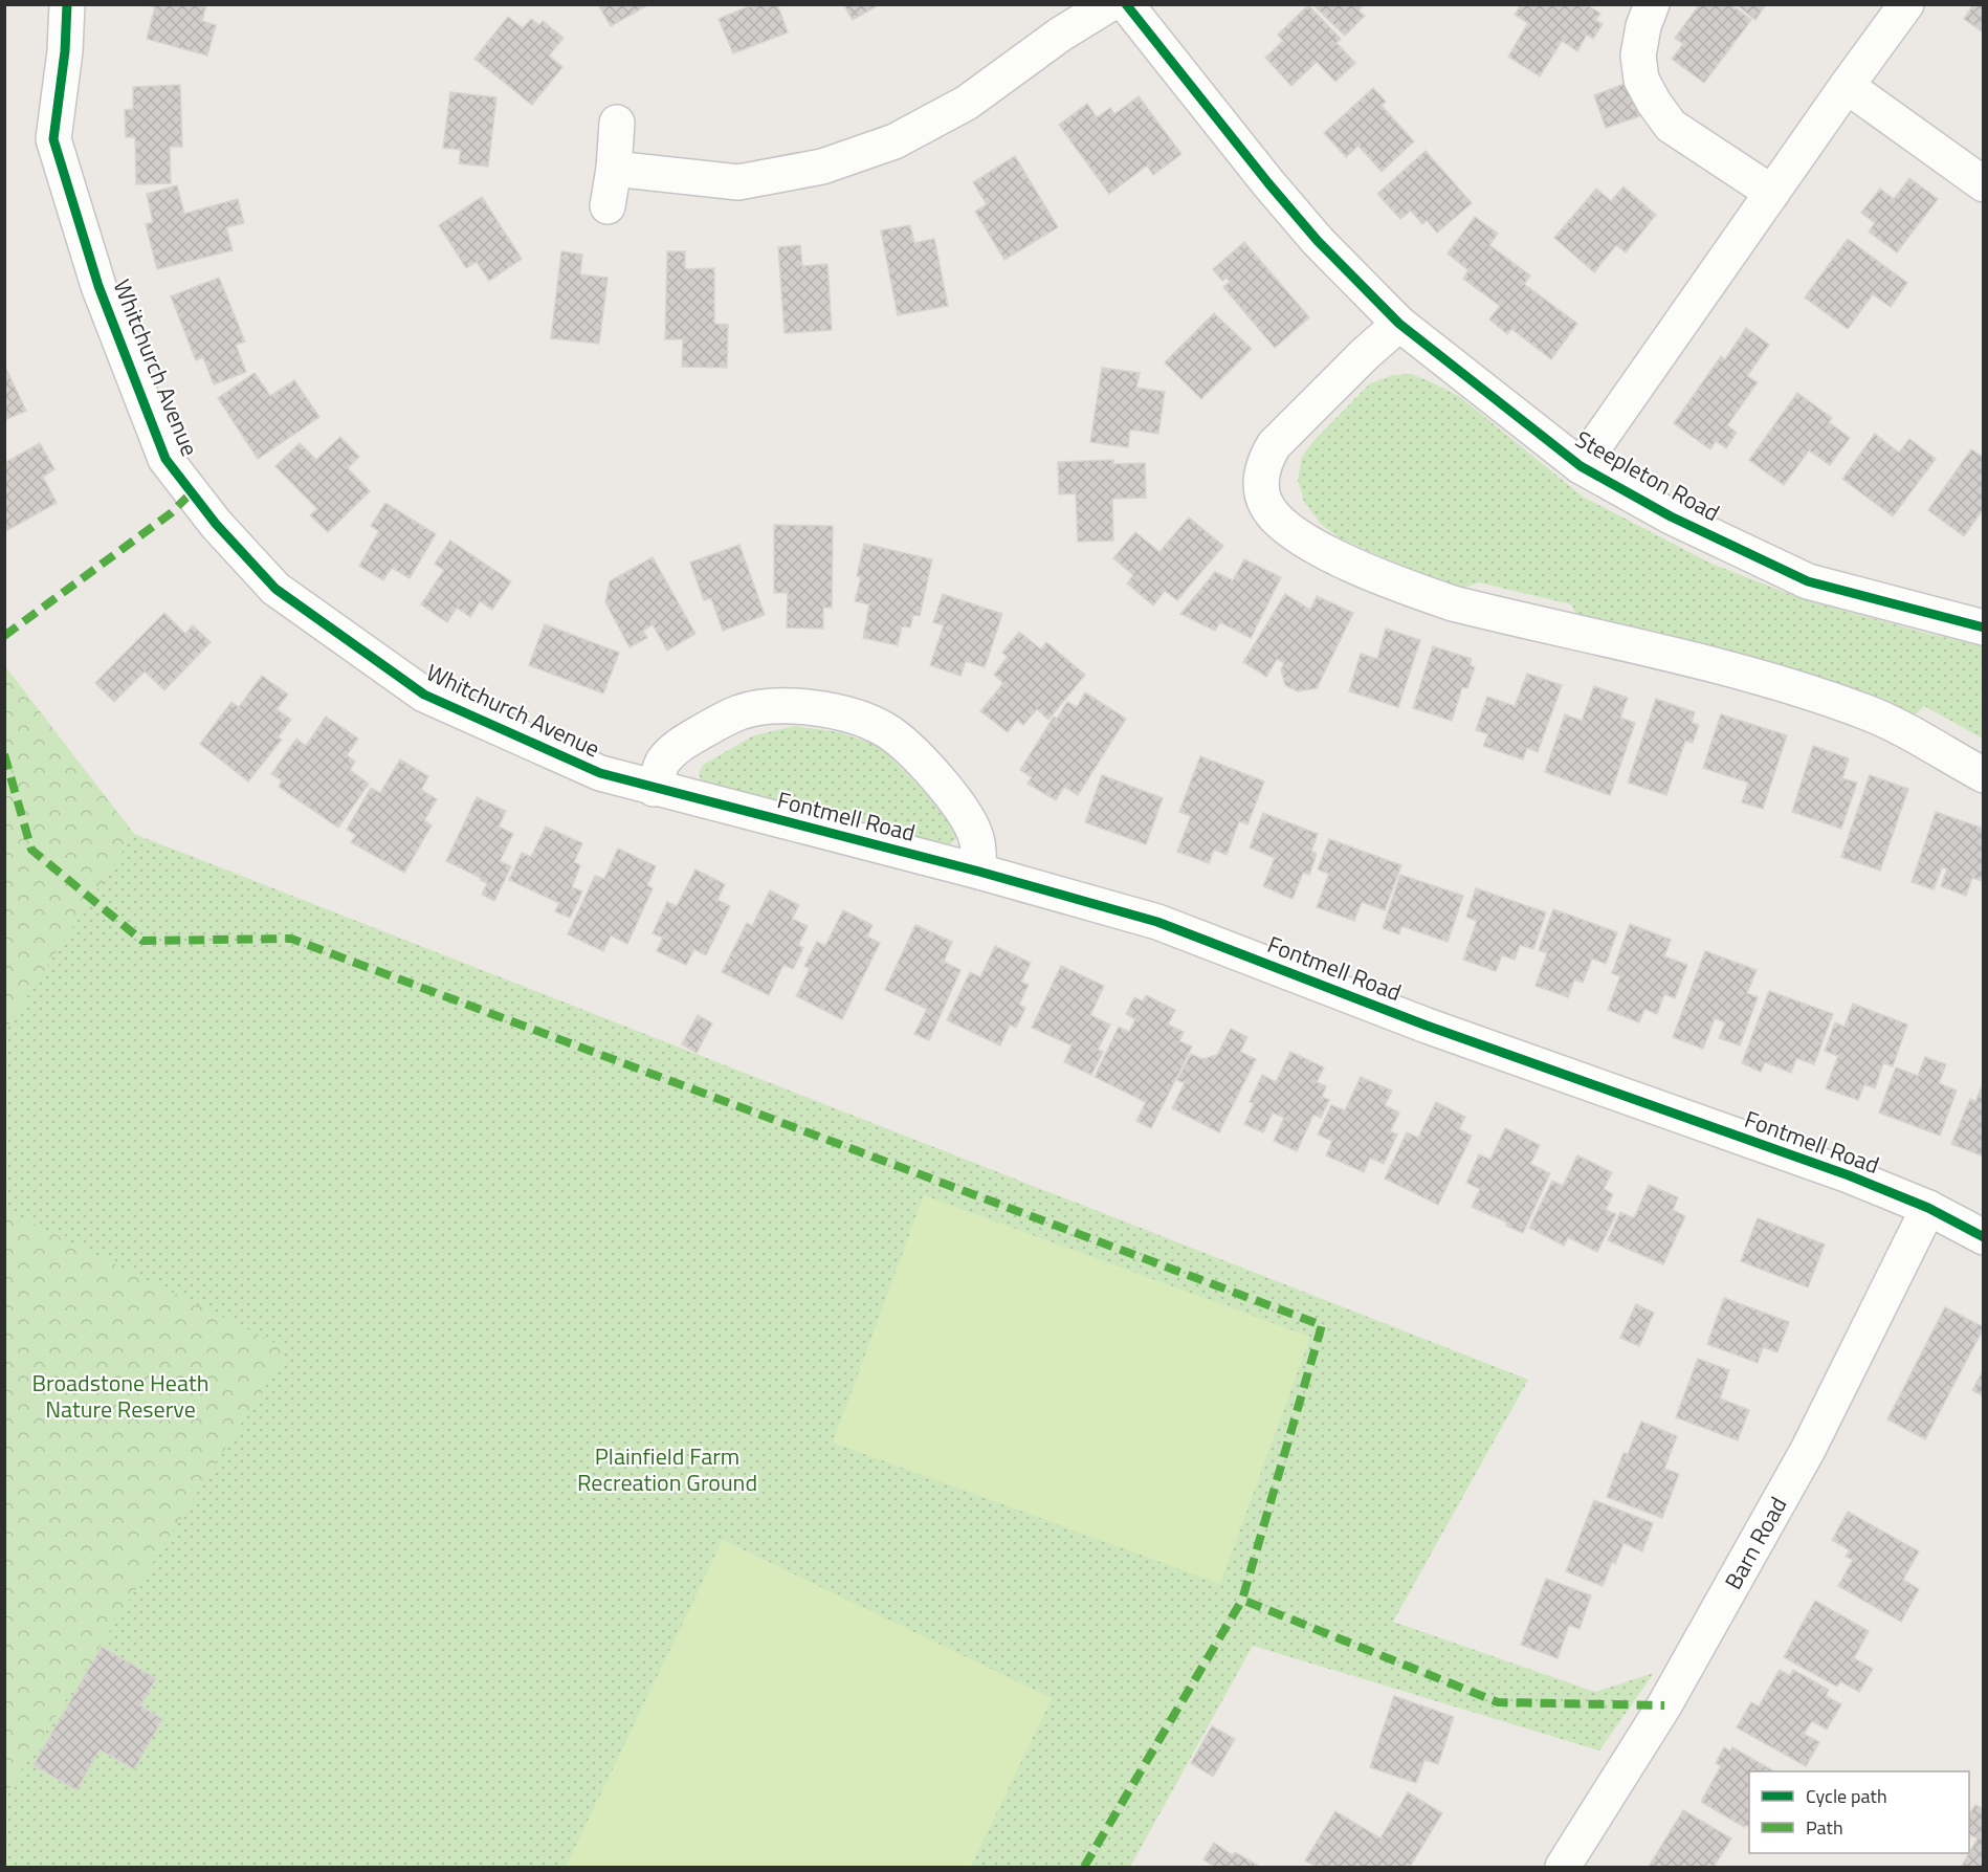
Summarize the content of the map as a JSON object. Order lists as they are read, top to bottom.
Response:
{
  "streets": {
    "street": [
      "Whitchurch Avenue",
      "Steepleton Road",
      "Fontmell Road",
      "Barn Road"
    ]
  },
  "crossings": [
    ["Whitchurch Avenue", "Fontmell Road"],
    ["Fontmell Road", "Barn Road"]
  ],
  "parks": ["Broadstone Heath Nature Reserve", "Plainfield Farm Recreation Ground"],
  "legend": ["Cycle path", "Path"]
}
